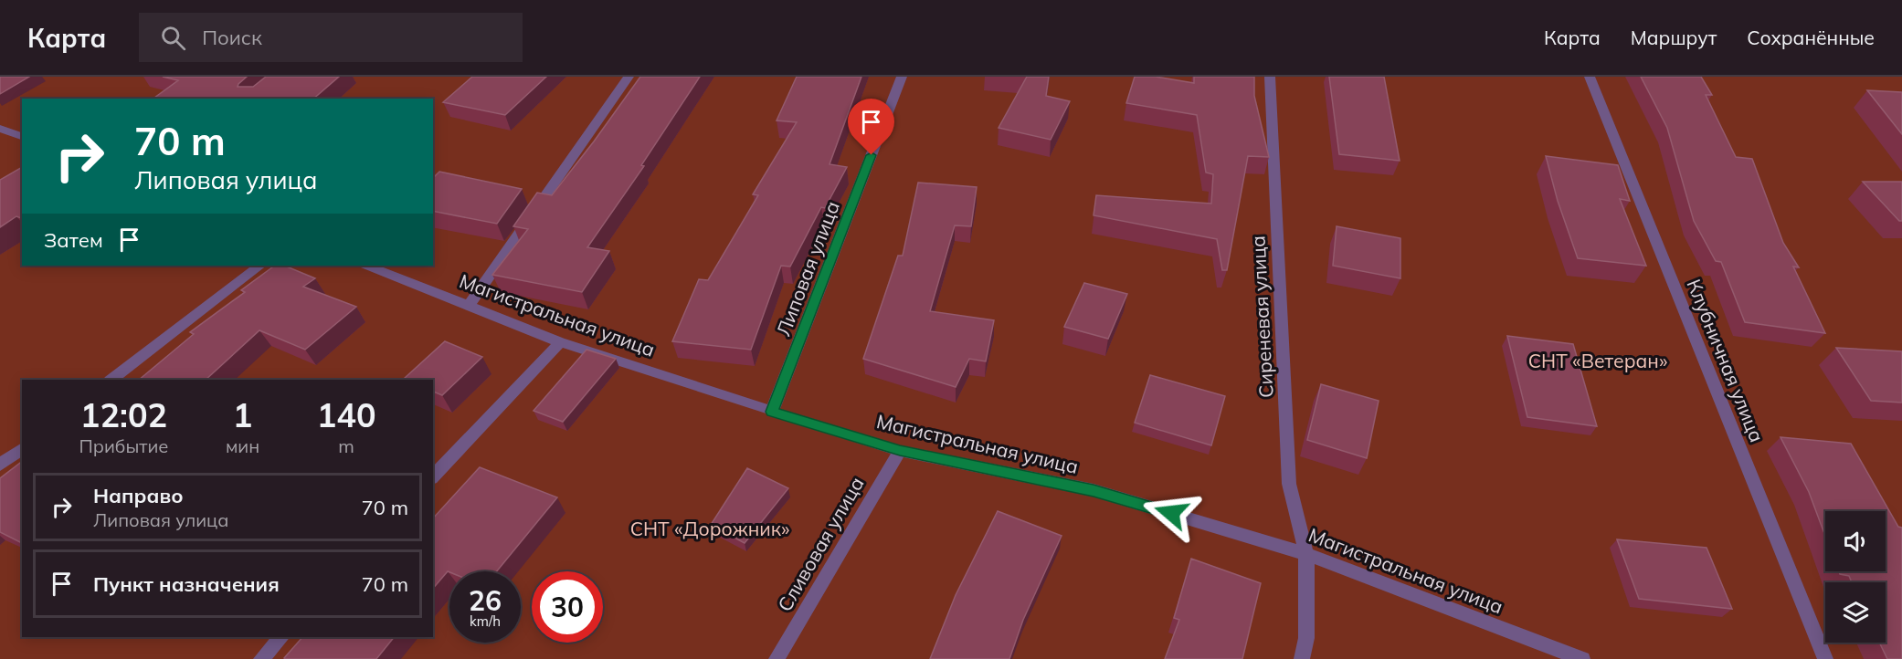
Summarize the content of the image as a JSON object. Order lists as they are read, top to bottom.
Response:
{
  "streets": {
    "street": [
      "Липовая улица",
      "Магистральная улица",
      "Сиреневая улица",
      "Клубничная улица",
      "Сливовая улица"
    ]
  },
  "crossings": [
    ["Липовая улица", "Магистральная улица"],
    ["Магистральная улица", "Сиреневая улица"],
    ["Магистральная улица", "Сливовая улица"]
  ],
  "parks": ["СНТ «Ветеран»", "СНТ «Дорожник»"],
  "page": {
    "header": "Карта",
    "search": "Поиск",
    "nav": ["Карта", "Маршрут", "Сохранённые"],
    "turn": ["70 m", "Липовая улица"],
    "then": "Затем",
    "eta": [
      "12:02",
      "Прибытие",
      "1",
      "мин",
      "140",
      "m"
    ],
    "list": [
      {
        "name": "Направо",
        "note": "Липовая улица",
        "value": "70 m"
      },
      {
        "name": "Пункт назначения",
        "value": "70 m"
      }
    ],
    "speed": "26 km/h",
    "limit": "30"
  }
}
